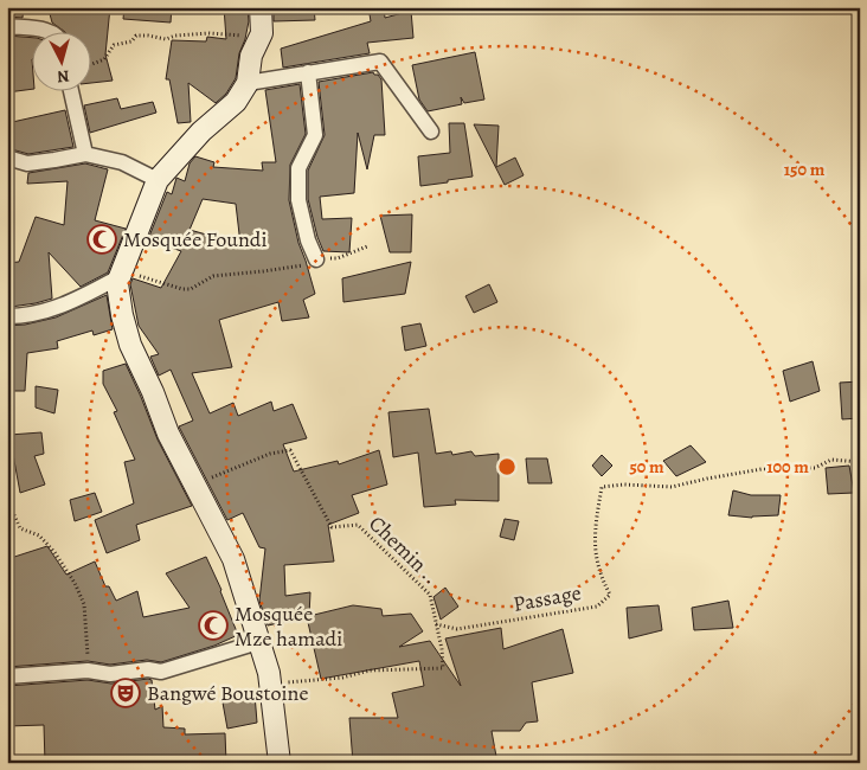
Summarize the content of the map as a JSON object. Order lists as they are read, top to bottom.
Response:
{
  "streets": {
    "path": ["Chemin ..", "Passage"]
  },
  "crossings": [
    ["Chemin ..", "Passage"]
  ],
  "places": {
    "mosque": ["Mosquée Foundi", "Mosquée Mze hamadi"],
    "theatre": ["Bangwé Boustoine"]
  },
  "north": "bottom",
  "rings": ["150 m", "50 m", "100 m"]
}
